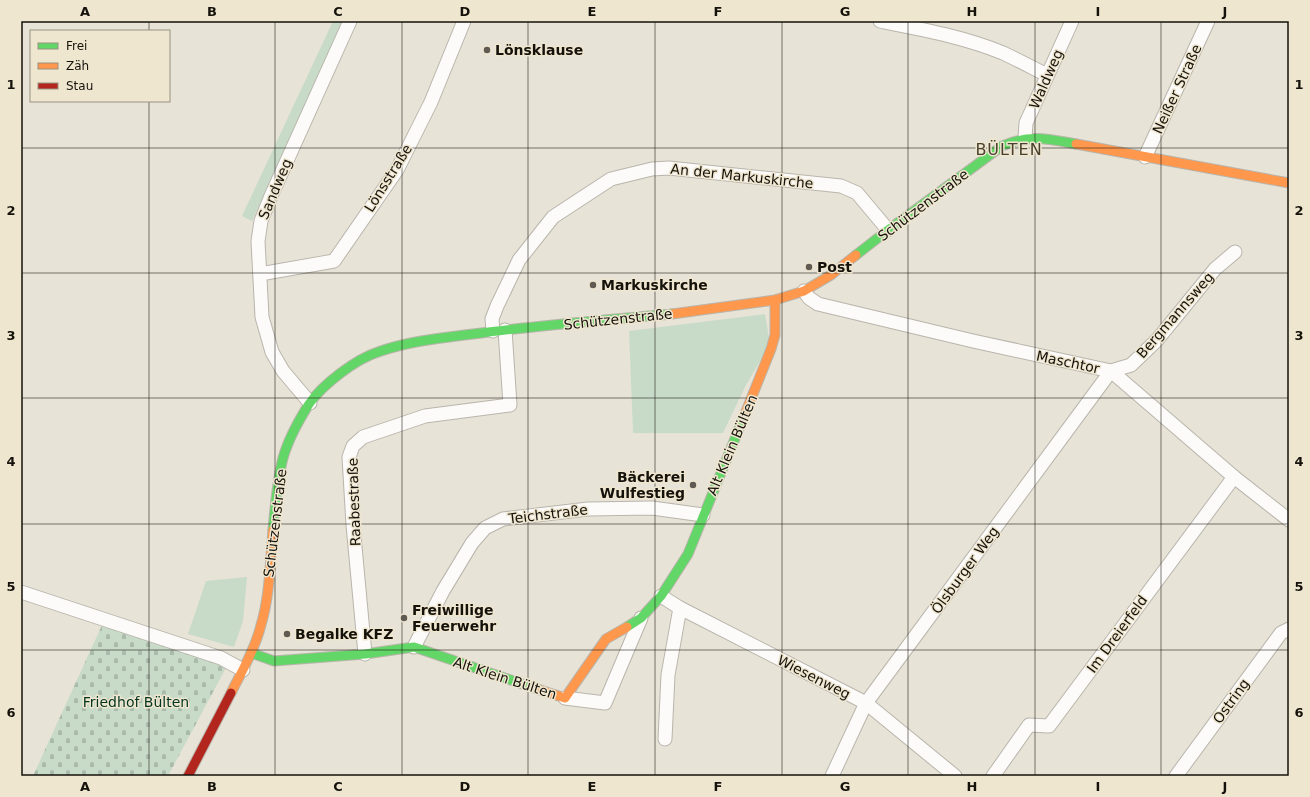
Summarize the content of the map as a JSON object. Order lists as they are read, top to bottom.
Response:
{
  "streets": {
    "street": [
      "Waldweg",
      "Neißer Straße",
      "An der Markuskirche",
      "Lönsstraße",
      "Sandweg",
      "Schützenstraße",
      "Bergmannsweg",
      "Maschtor",
      "Alt Klein Bülten",
      "Raabestraße",
      "Teichstraße",
      "Ölsburger Weg",
      "Im Dreierfeld",
      "Wiesenweg",
      "Ostring"
    ]
  },
  "crossings": [
    ["Waldweg", "Schützenstraße"],
    ["Neißer Straße", "Schützenstraße"],
    ["An der Markuskirche", "Schützenstraße"],
    ["An der Markuskirche", "Raabestraße"],
    ["Lönsstraße", "Sandweg"],
    ["Sandweg", "Schützenstraße"],
    ["Schützenstraße", "Maschtor"],
    ["Schützenstraße", "Alt Klein Bülten"],
    ["Schützenstraße", "Raabestraße"],
    ["Bergmannsweg", "Maschtor"],
    ["Bergmannsweg", "Ölsburger Weg"],
    ["Maschtor", "Ölsburger Weg"],
    ["Maschtor", "Im Dreierfeld"],
    ["Alt Klein Bülten", "Raabestraße"],
    ["Alt Klein Bülten", "Teichstraße"],
    ["Alt Klein Bülten", "Wiesenweg"],
    ["Ölsburger Weg", "Wiesenweg"]
  ],
  "districts": ["BÜLTEN"],
  "parks": ["Friedhof Bülten"],
  "places": [
    "Lönsklause",
    "Post",
    "Markuskirche",
    "Bäckerei Wulfestieg",
    "Freiwillige Feuerwehr",
    "Begalke KFZ"
  ],
  "legend": ["Frei", "Zäh", "Stau"],
  "grid": {
    "columns": [
      "A",
      "B",
      "C",
      "D",
      "E",
      "F",
      "G",
      "H",
      "I",
      "J"
    ],
    "rows": [
      "1",
      "2",
      "3",
      "4",
      "5",
      "6"
    ]
  }
}
